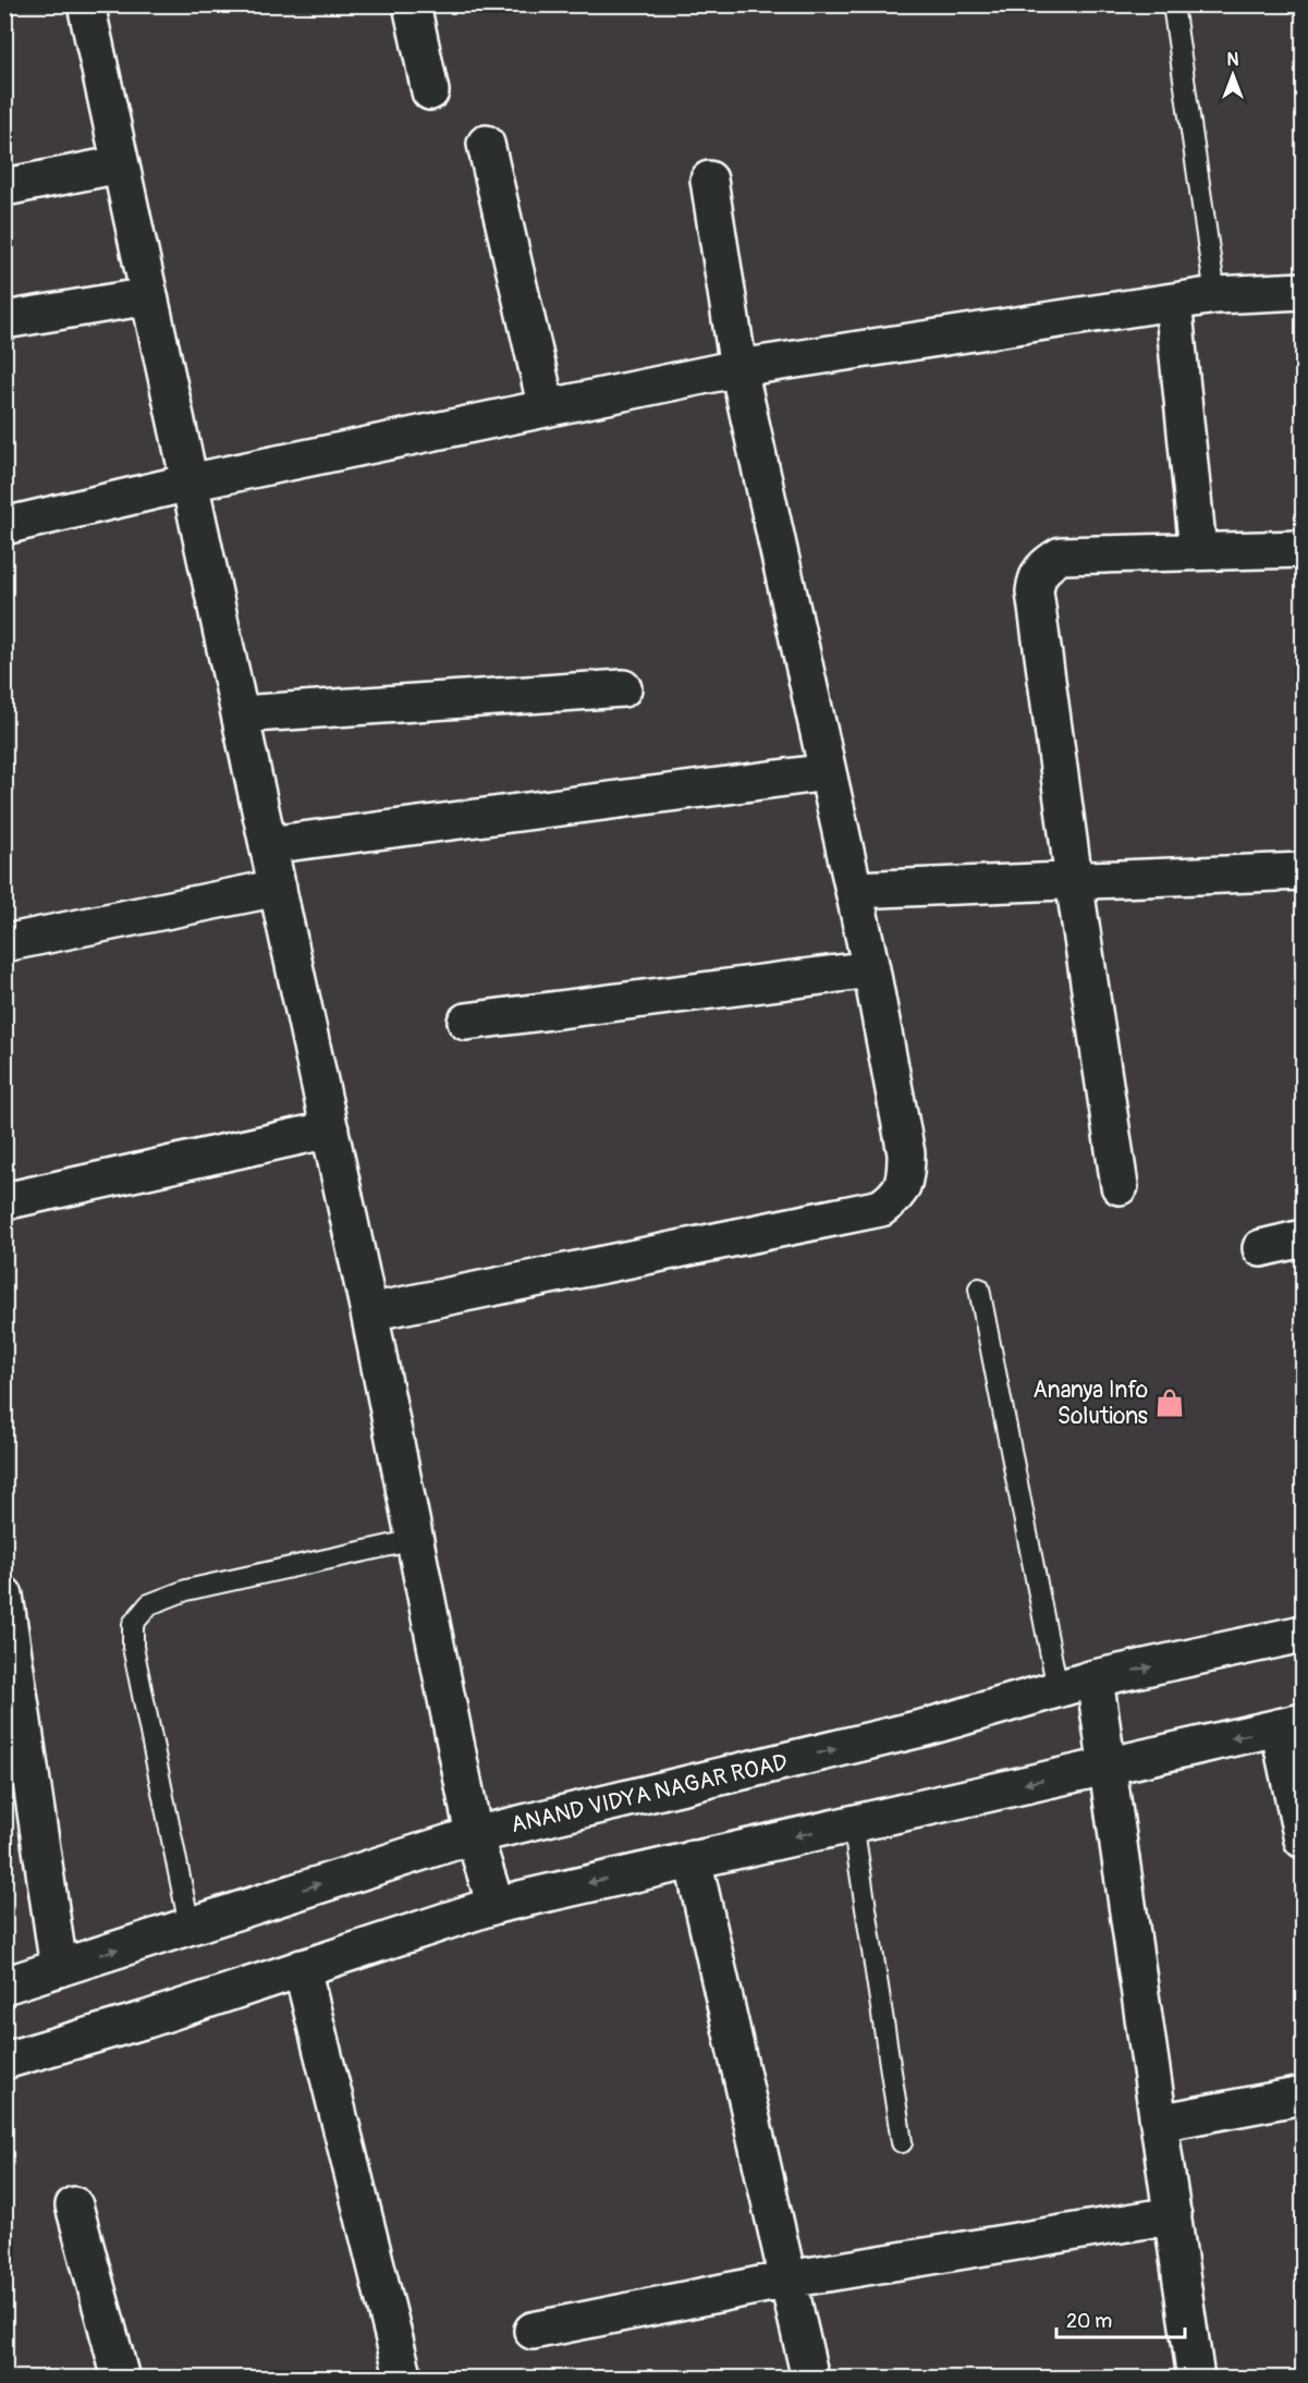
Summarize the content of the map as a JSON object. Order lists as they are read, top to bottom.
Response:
{
  "streets": {
    "street": ["ANAND VIDYA NAGAR ROAD"]
  },
  "places": {
    "shop": ["Ananya Info Solutions"]
  },
  "scale_bar": "20 m",
  "north": "top"
}
